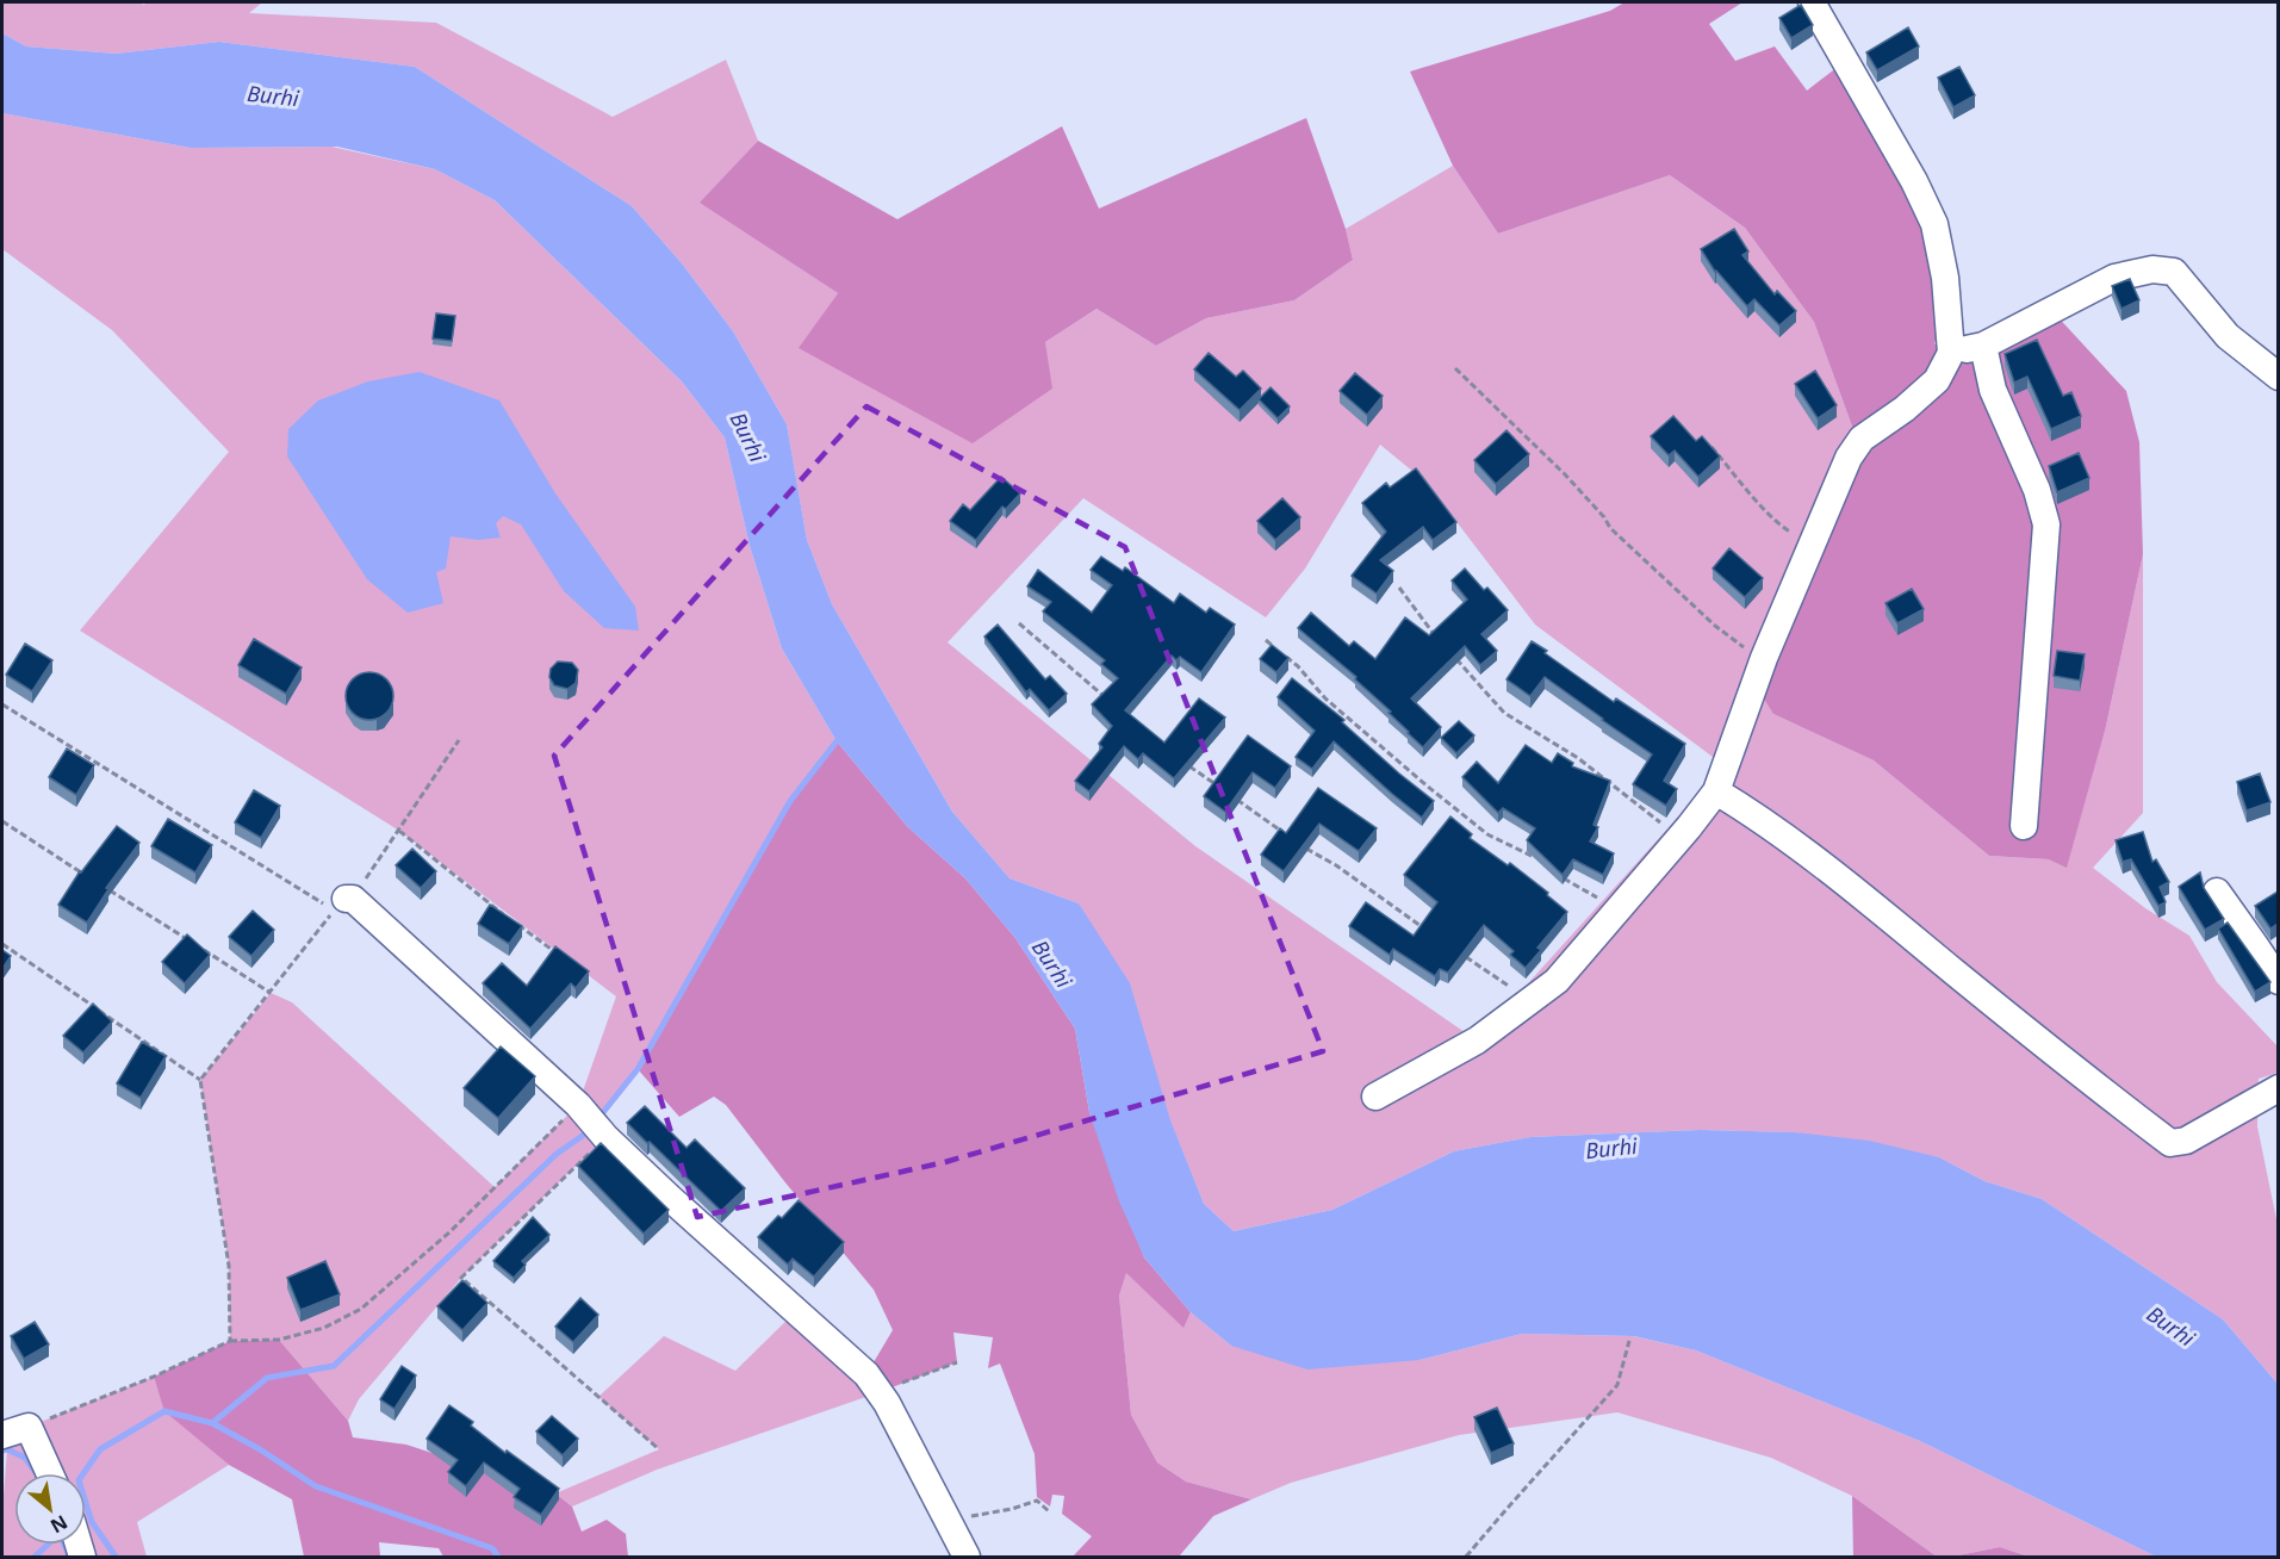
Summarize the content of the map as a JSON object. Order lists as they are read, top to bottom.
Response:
{
  "water": ["Burhi"],
  "north": "bottom right"
}
